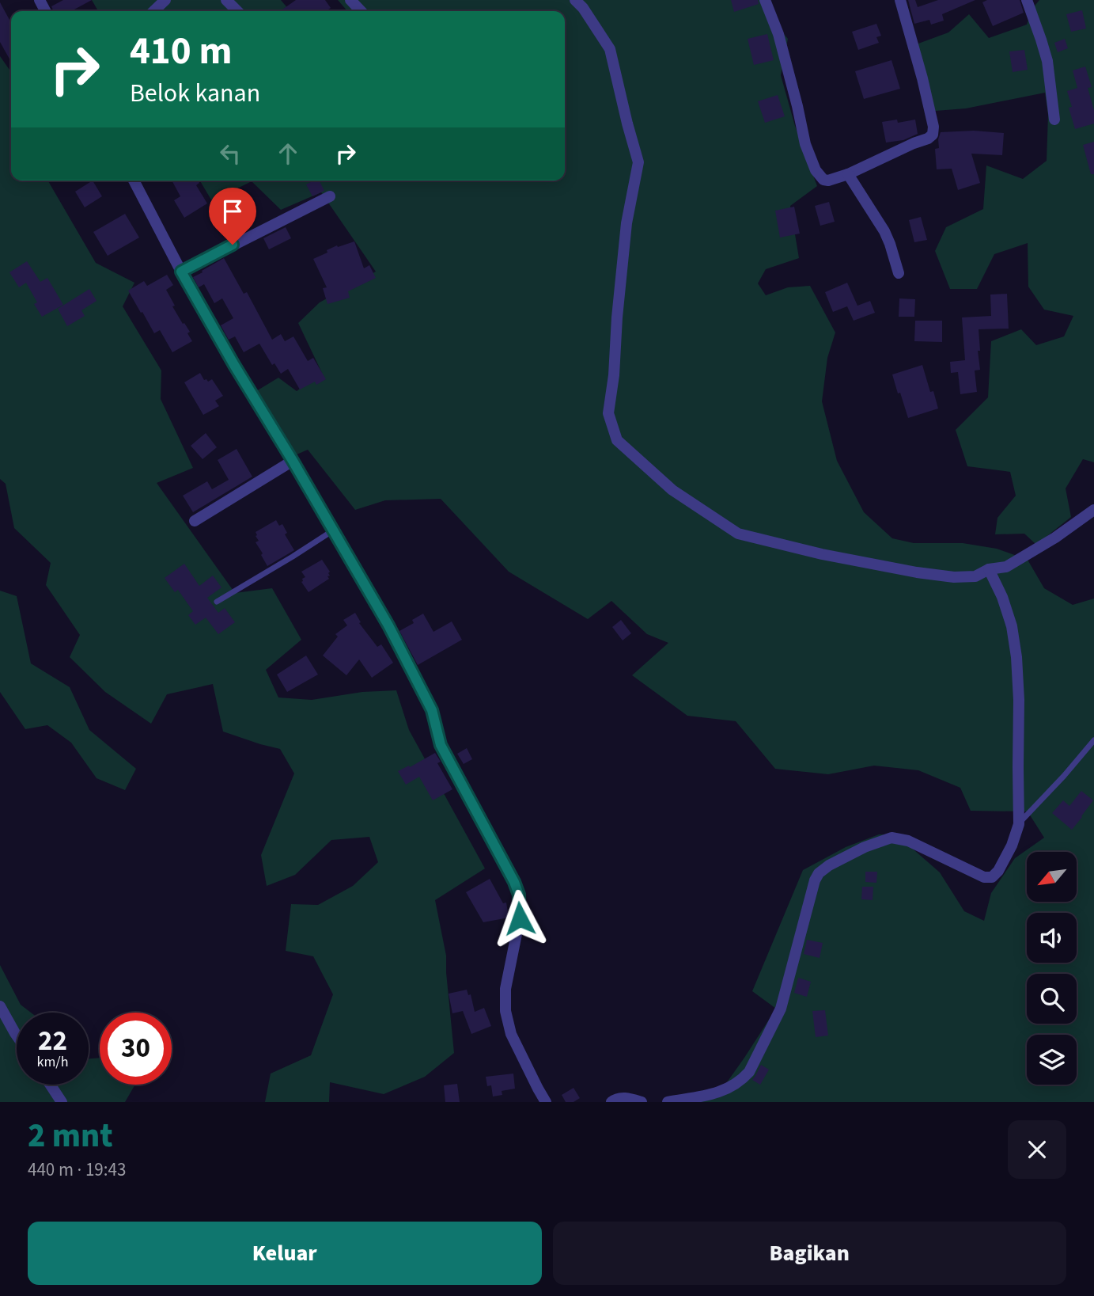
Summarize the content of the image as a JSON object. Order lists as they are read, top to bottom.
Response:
{
  "north": "bottom left",
  "page": {
    "turn": ["410 m", "Belok kanan"],
    "speed": "22 km/h",
    "limit": "30",
    "heading": ["2 mnt", "440 m · 19:43"],
    "buttons": ["Keluar", "Bagikan"]
  }
}
